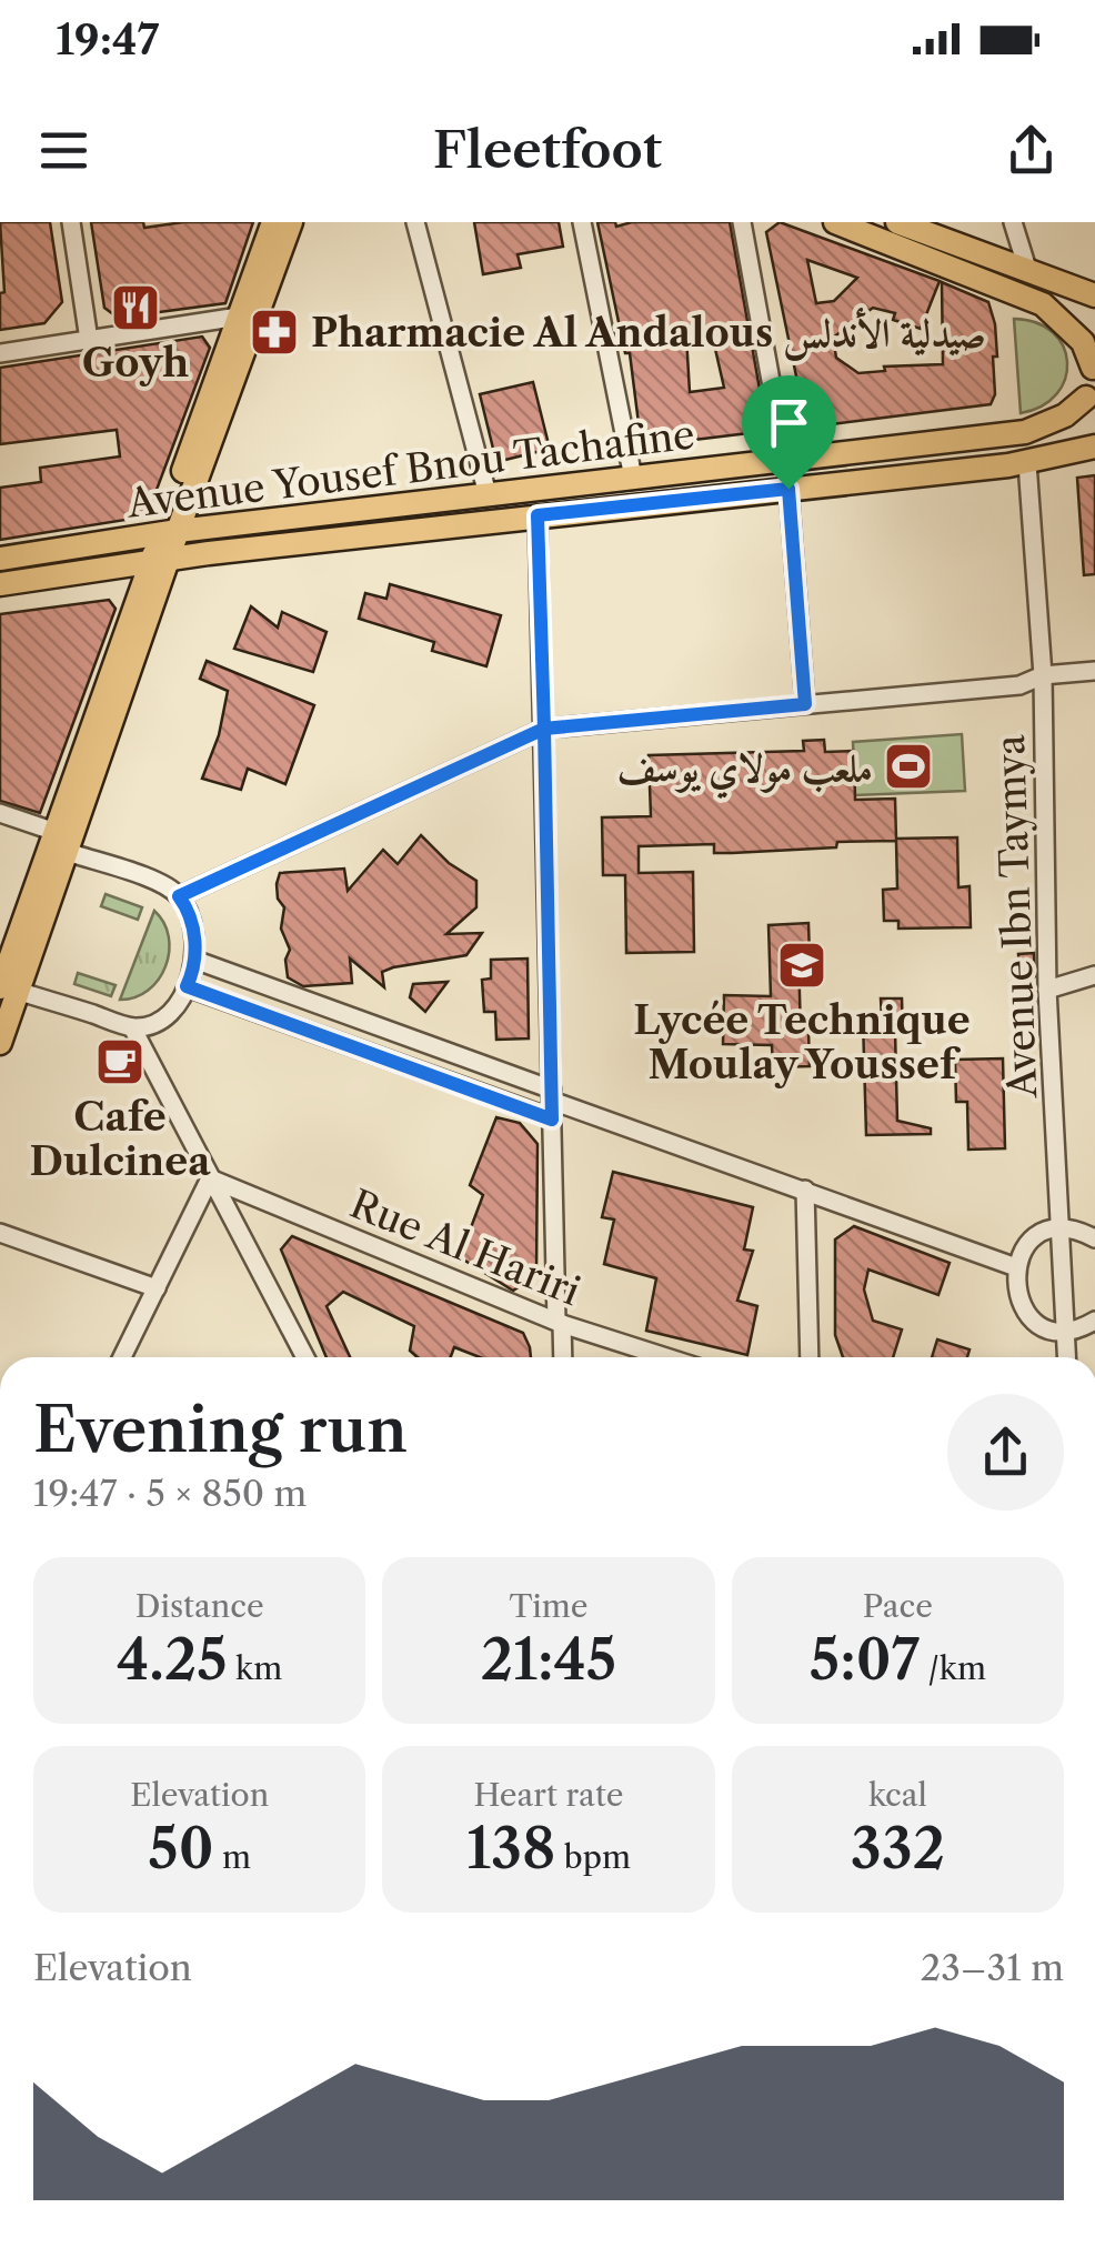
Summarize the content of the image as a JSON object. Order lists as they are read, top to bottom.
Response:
{
  "streets": {
    "main road": ["Avenue Yousef Bnou Tachafine"],
    "street": ["Avenue Ibn Taymya", "Rue Al Hariri"]
  },
  "crossings": [
    ["Avenue Yousef Bnou Tachafine", "Avenue Ibn Taymya"]
  ],
  "places": {
    "restaurant": ["Goyh"],
    "pharmacy": ["Pharmacie Al Andalous صيدلية الأندلس"],
    "sports": ["ملعب مولاي يوسف"],
    "school or university": ["Lycée Technique Moulay Youssef"],
    "cafe": ["Cafe Dulcinea"]
  },
  "page": {
    "status": "19:47",
    "header": "Fleetfoot",
    "heading": ["Evening run", "19:47 · 5 × 850 m"],
    "stats": [
      ["Distance", "4.25 km"],
      ["Time", "21:45"],
      ["Pace", "5:07 /km"],
      ["Elevation", "50 m"],
      ["Heart rate", "138 bpm"],
      ["kcal", "332"]
    ],
    "chart": ["Elevation", "23–31 m"]
  }
}
